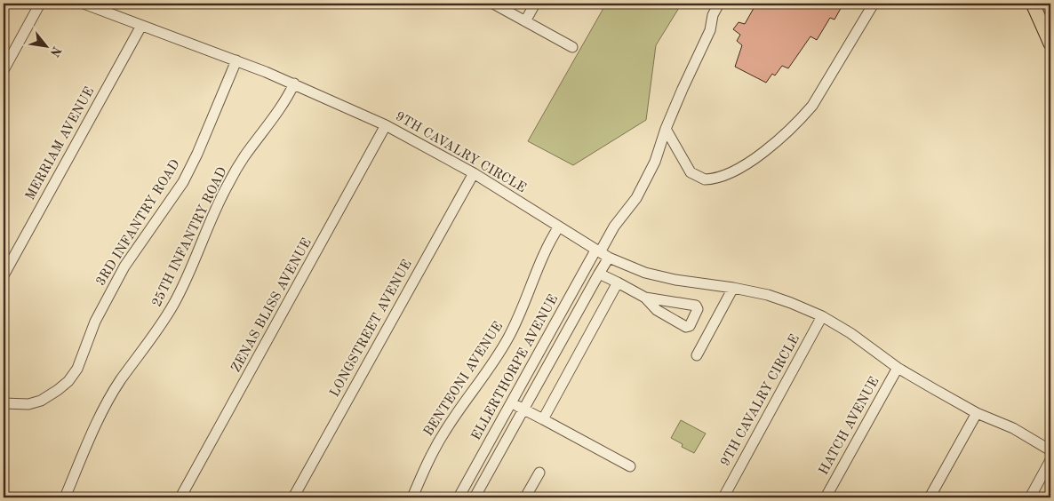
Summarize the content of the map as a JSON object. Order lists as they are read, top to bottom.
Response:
{
  "streets": {
    "street": [
      "MERRIAM AVENUE",
      "9TH CAVALRY CIRCLE",
      "3RD INFANTRY ROAD",
      "25TH INFANTRY ROAD",
      "ZENAS BLISS AVENUE",
      "LONGSTREET AVENUE",
      "ELLERTHORPE AVENUE",
      "BENTEONI AVENUE",
      "HATCH AVENUE"
    ]
  },
  "crossings": [
    ["MERRIAM AVENUE", "9TH CAVALRY CIRCLE"],
    ["9TH CAVALRY CIRCLE", "3RD INFANTRY ROAD"],
    ["9TH CAVALRY CIRCLE", "25TH INFANTRY ROAD"],
    ["9TH CAVALRY CIRCLE", "ZENAS BLISS AVENUE"],
    ["9TH CAVALRY CIRCLE", "LONGSTREET AVENUE"],
    ["9TH CAVALRY CIRCLE", "ELLERTHORPE AVENUE"],
    ["9TH CAVALRY CIRCLE", "BENTEONI AVENUE"],
    ["9TH CAVALRY CIRCLE", "HATCH AVENUE"]
  ],
  "north": "bottom right"
}
